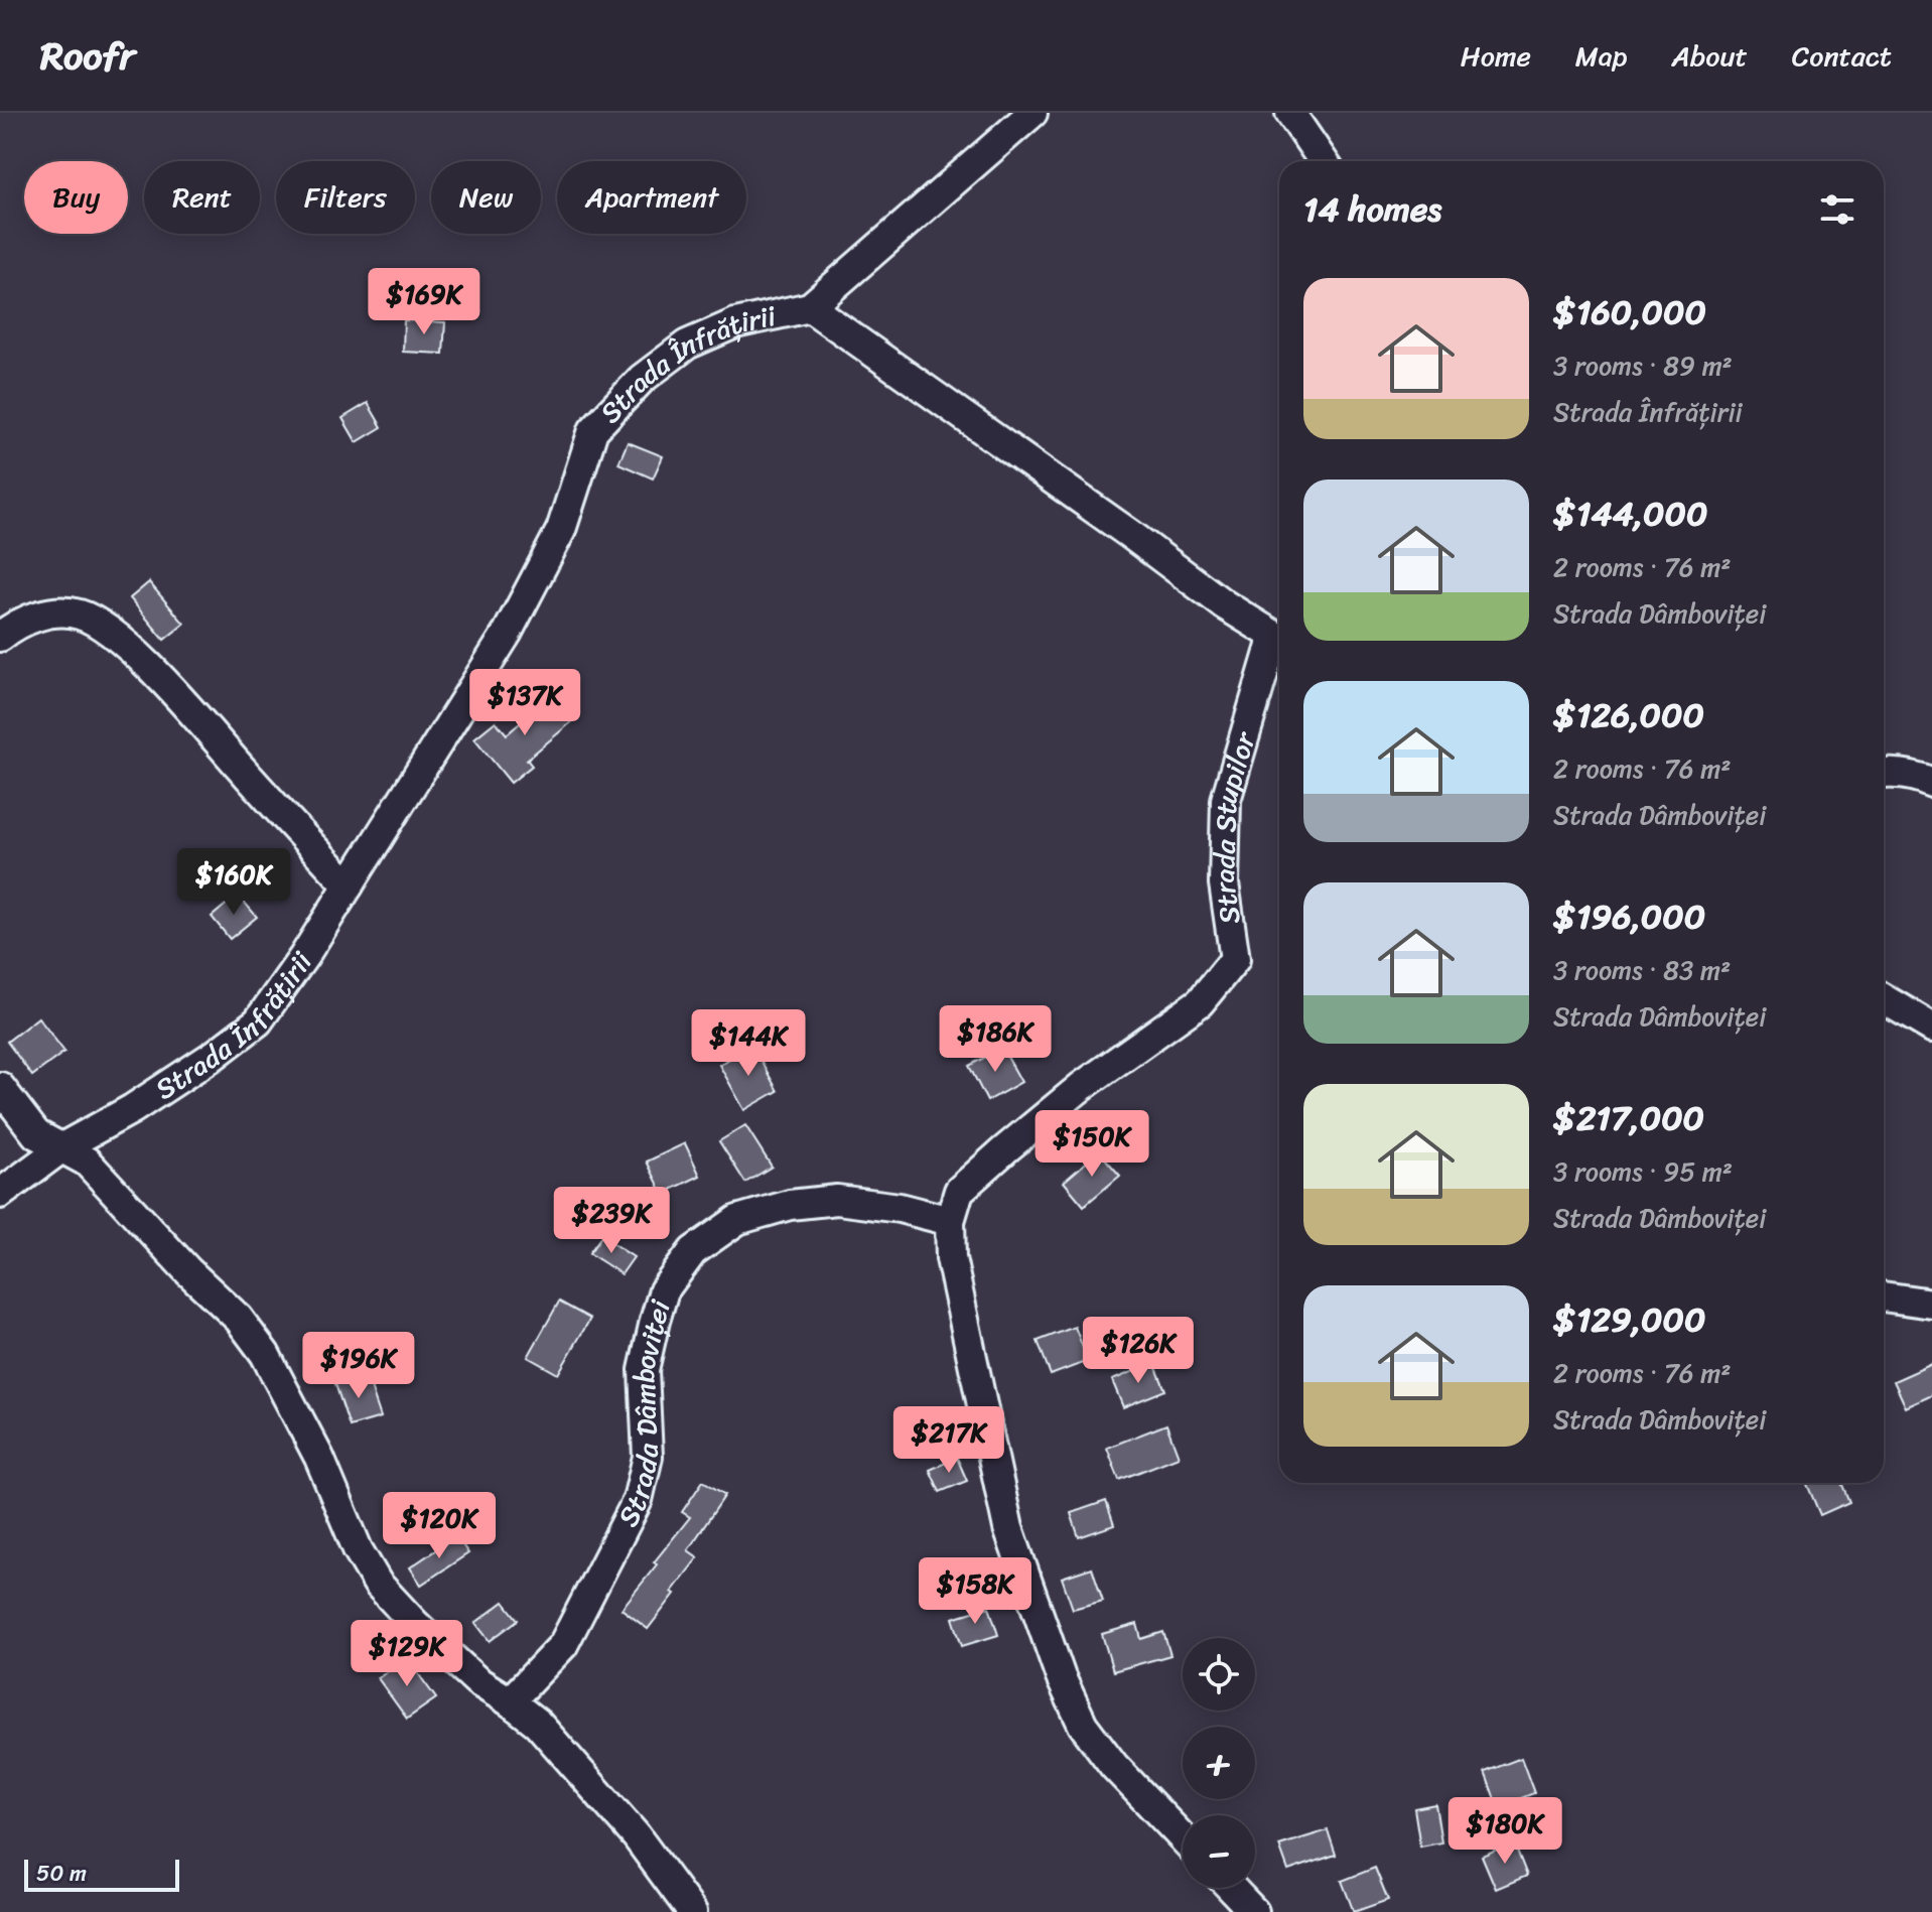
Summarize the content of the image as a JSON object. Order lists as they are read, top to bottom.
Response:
{
  "streets": {
    "street": ["Strada Înfrățirii", "Strada Stupilor", "Strada Dâmboviței"]
  },
  "crossings": [
    ["Strada Înfrățirii", "Strada Stupilor"],
    ["Strada Stupilor", "Strada Dâmboviței"]
  ],
  "scale_bar": "50 m",
  "page": {
    "header": "Roofr",
    "nav": [
      "Home",
      "Map",
      "About",
      "Contact"
    ],
    "chip": [
      "Buy",
      "Rent",
      "Filters",
      "New",
      "Apartment"
    ],
    "heading": "14 homes",
    "list": [
      {
        "name": "$160,000",
        "note": "3 rooms · 89 m² · Strada Înfrățirii"
      },
      {
        "name": "$144,000",
        "note": "2 rooms · 76 m² · Strada Dâmboviței"
      },
      {
        "name": "$126,000",
        "note": "2 rooms · 76 m² · Strada Dâmboviței"
      },
      {
        "name": "$196,000",
        "note": "3 rooms · 83 m² · Strada Dâmboviței"
      },
      {
        "name": "$217,000",
        "note": "3 rooms · 95 m² · Strada Dâmboviței"
      },
      {
        "name": "$129,000",
        "note": "2 rooms · 76 m² · Strada Dâmboviței"
      }
    ],
    "price": [
      "$169K",
      "$137K",
      "$160K",
      "$186K",
      "$144K",
      "$150K",
      "$239K",
      "$126K",
      "$196K",
      "$217K",
      "$120K",
      "$158K",
      "$129K",
      "$180K"
    ],
    "map_buttons": ["+", "−"],
    "scale": "50 m"
  }
}
